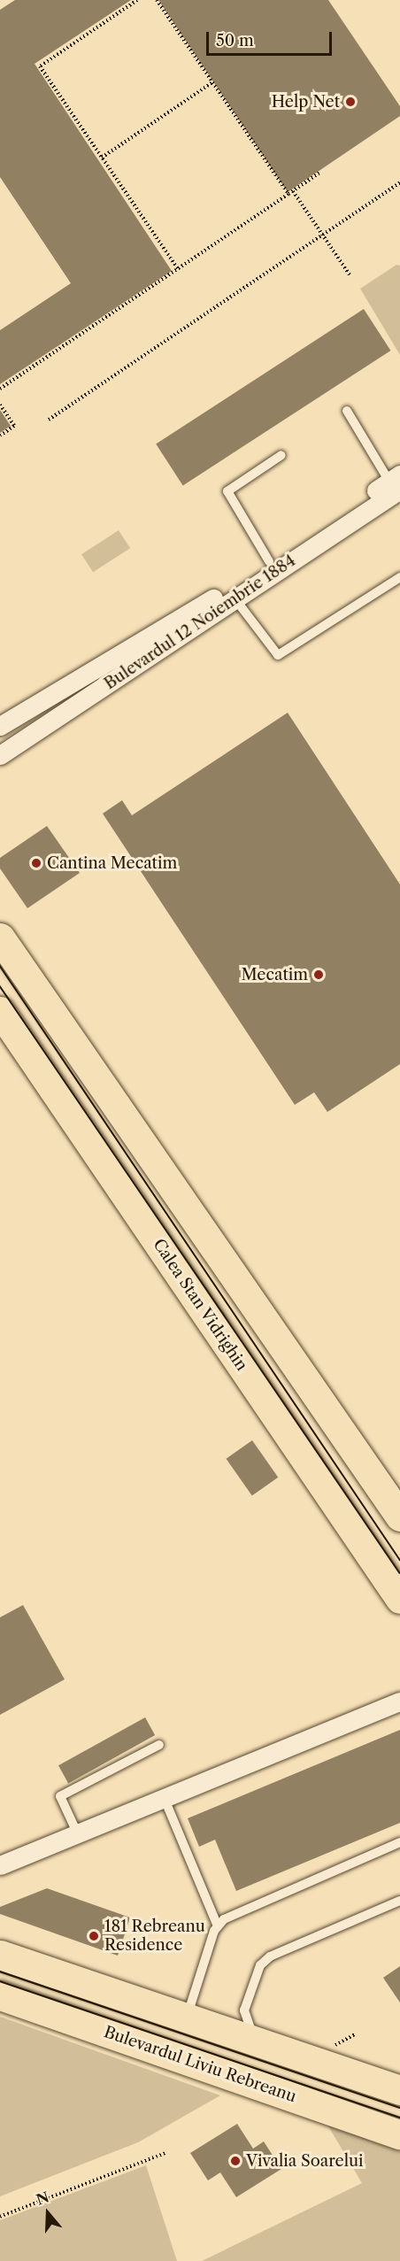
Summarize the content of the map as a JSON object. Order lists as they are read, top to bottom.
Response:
{
  "streets": {
    "main road": ["Calea Stan Vidrighin", "Bulevardul Liviu Rebreanu"],
    "street": ["Bulevardul 12 Noiembrie 1884"]
  },
  "places": [
    "Help Net",
    "Cantina Mecatim",
    "Mecatim",
    "181 Rebreanu Residence",
    "Vivalia Soarelui"
  ],
  "scale_bar": "50 m",
  "north": "top"
}
